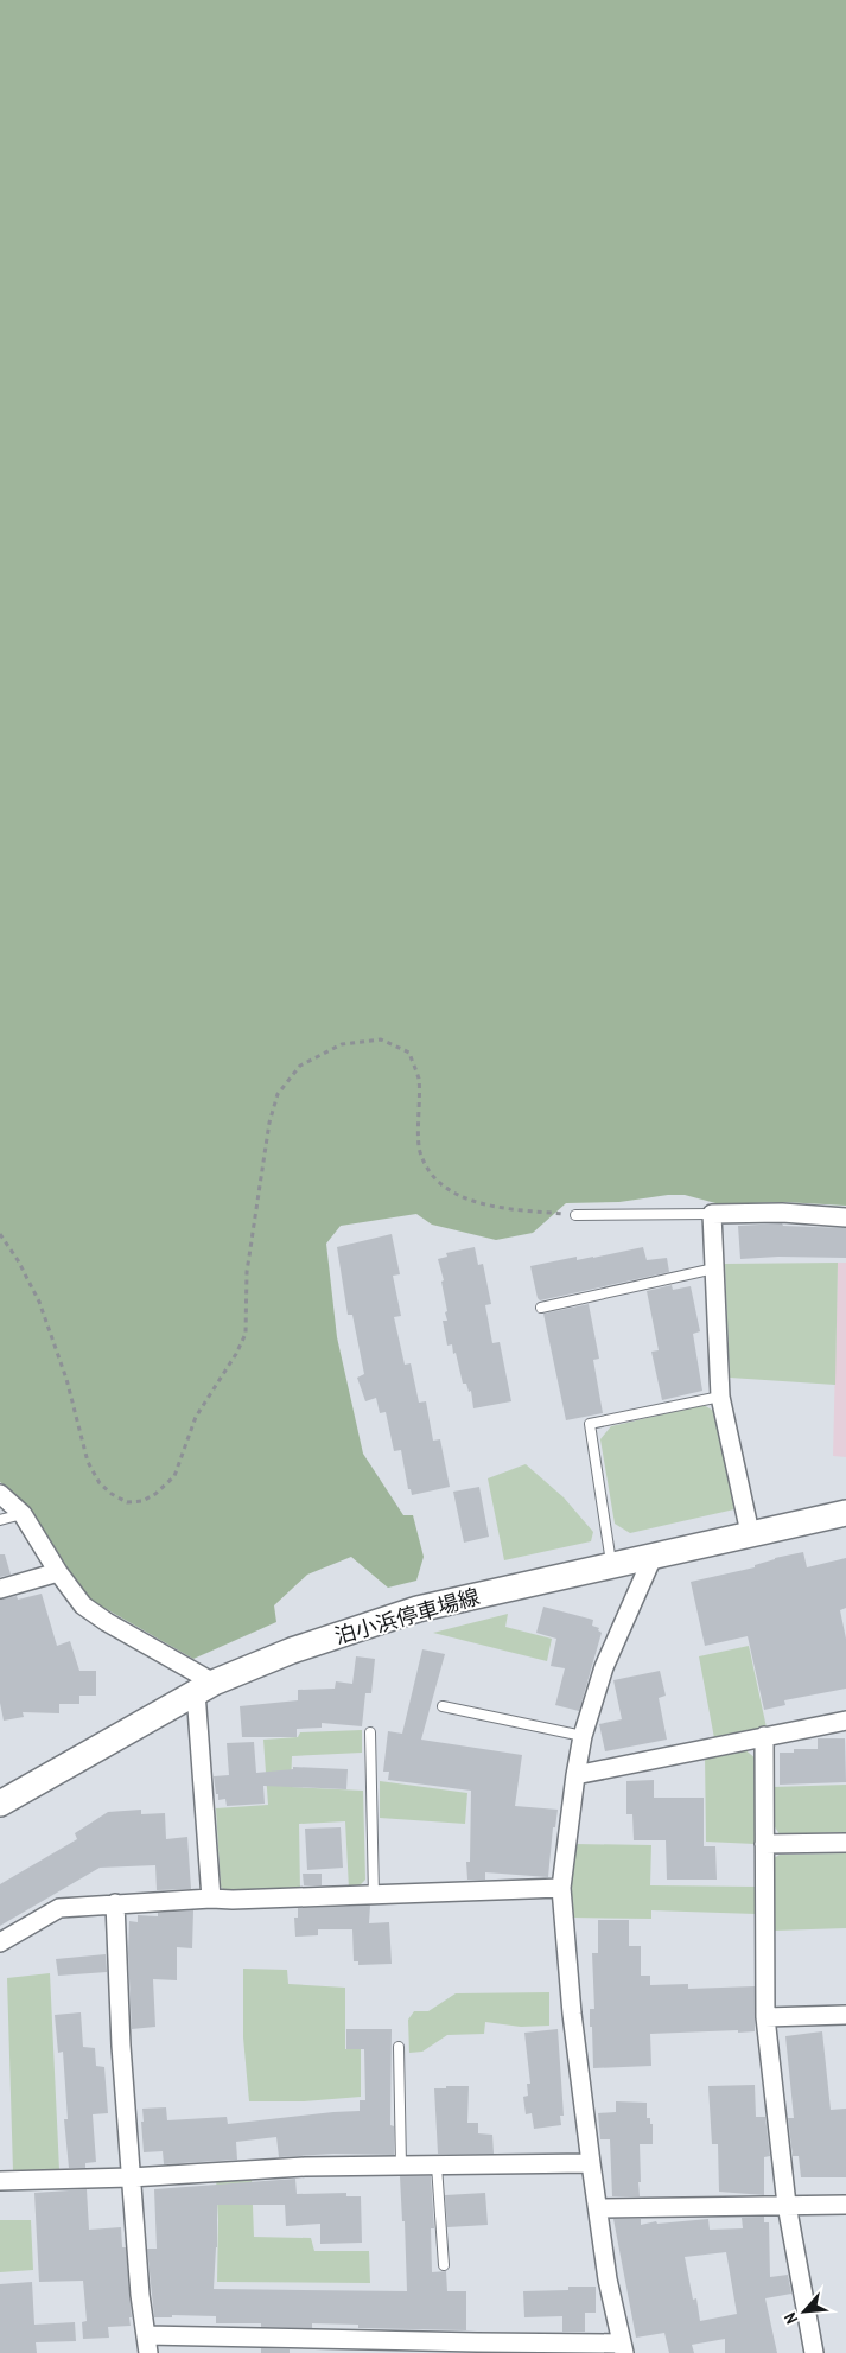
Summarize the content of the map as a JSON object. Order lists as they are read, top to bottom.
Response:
{
  "streets": {
    "main road": ["泊小浜停車場線"]
  },
  "north": "bottom left"
}
